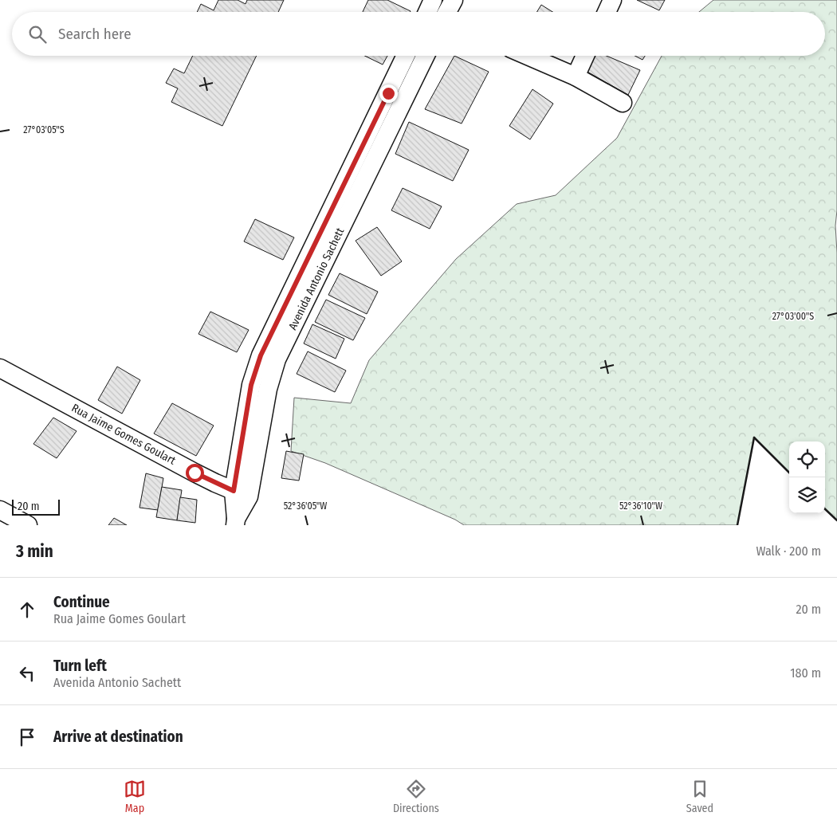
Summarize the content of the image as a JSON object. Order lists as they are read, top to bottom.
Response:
{
  "streets": {
    "street": ["Avenida Antonio Sachett", "Rua Jaime Gomes Goulart"]
  },
  "crossings": [
    ["Avenida Antonio Sachett", "Rua Jaime Gomes Goulart"]
  ],
  "scale_bar": "20 m",
  "page": {
    "search": "Search here",
    "scale": "20 m",
    "heading": ["3 min", "Walk · 200 m"],
    "list": [
      ["Continue", "Rua Jaime Gomes Goulart", "20 m"],
      ["Turn left", "Avenida Antonio Sachett", "180 m"],
      "Arrive at destination"
    ],
    "nav": ["Map", "Directions", "Saved"]
  },
  "coordinates": [
    "27°03'05\"S",
    "27°03'00\"S",
    "52°36'05\"W",
    "52°36'10\"W"
  ]
}
